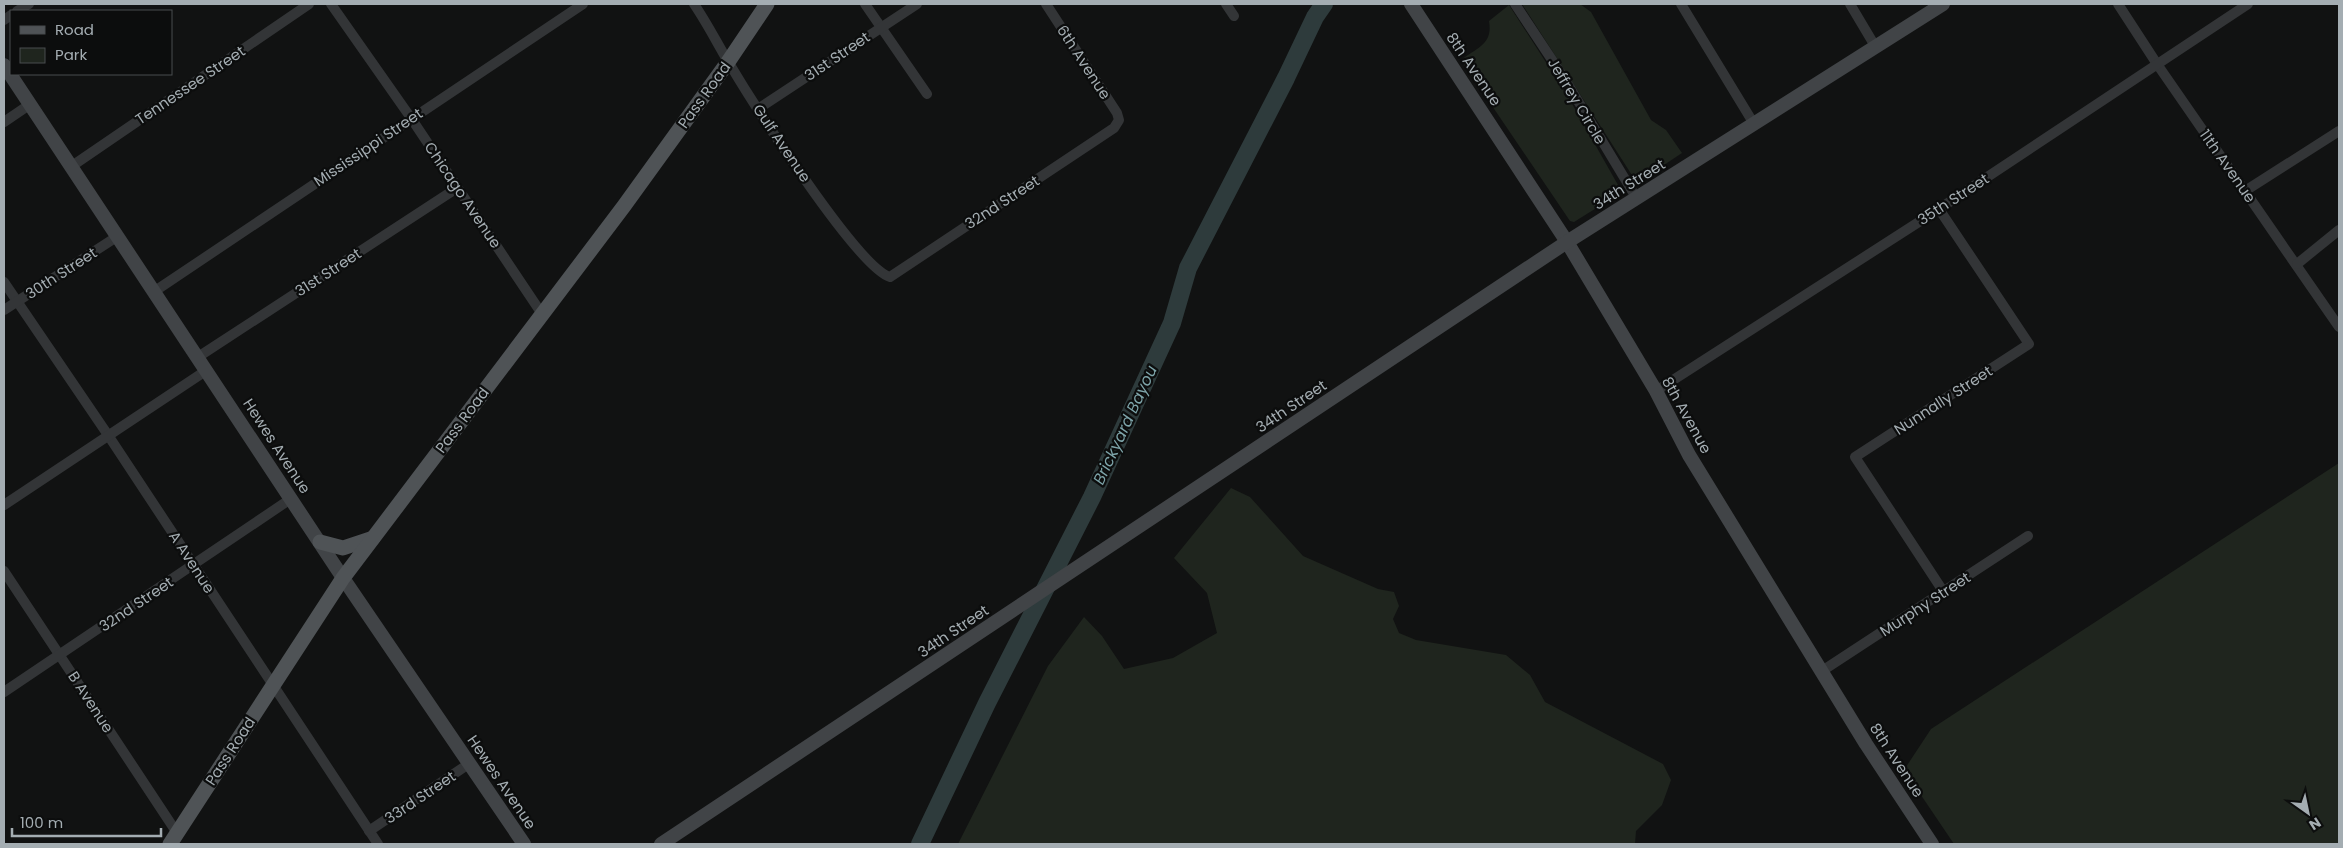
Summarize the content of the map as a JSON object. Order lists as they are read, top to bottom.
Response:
{
  "streets": {
    "main road": ["Pass Road"],
    "street": [
      "31st Street",
      "6th Avenue",
      "8th Avenue",
      "Tennessee Street",
      "Jeffrey Circle",
      "Gulf Avenue",
      "Mississippi Street",
      "11th Avenue",
      "34th Street",
      "Chicago Avenue",
      "35th Street",
      "32nd Street",
      "30th Street",
      "Nunnally Street",
      "Hewes Avenue",
      "A Avenue",
      "Murphy Street",
      "B Avenue",
      "33rd Street"
    ]
  },
  "crossings": [
    ["31st Street", "Gulf Avenue"],
    ["31st Street", "Chicago Avenue"],
    ["31st Street", "Hewes Avenue"],
    ["6th Avenue", "32nd Street"],
    ["8th Avenue", "34th Street"],
    ["8th Avenue", "35th Street"],
    ["8th Avenue", "Murphy Street"],
    ["Tennessee Street", "Hewes Avenue"],
    ["Pass Road", "Gulf Avenue"],
    ["Pass Road", "Chicago Avenue"],
    ["Pass Road", "Hewes Avenue"],
    ["Pass Road", "A Avenue"],
    ["Pass Road", "B Avenue"],
    ["Jeffrey Circle", "34th Street"],
    ["Gulf Avenue", "32nd Street"],
    ["Mississippi Street", "Chicago Avenue"],
    ["Mississippi Street", "Hewes Avenue"],
    ["11th Avenue", "35th Street"],
    ["35th Street", "Nunnally Street"],
    ["32nd Street", "Hewes Avenue"],
    ["32nd Street", "A Avenue"],
    ["32nd Street", "B Avenue"],
    ["30th Street", "Hewes Avenue"],
    ["30th Street", "A Avenue"],
    ["Nunnally Street", "Murphy Street"],
    ["Hewes Avenue", "33rd Street"],
    ["A Avenue", "33rd Street"]
  ],
  "water": ["Brickyard Bayou"],
  "legend": ["Road", "Park"],
  "scale_bar": "100 m",
  "north": "bottom right"
}
